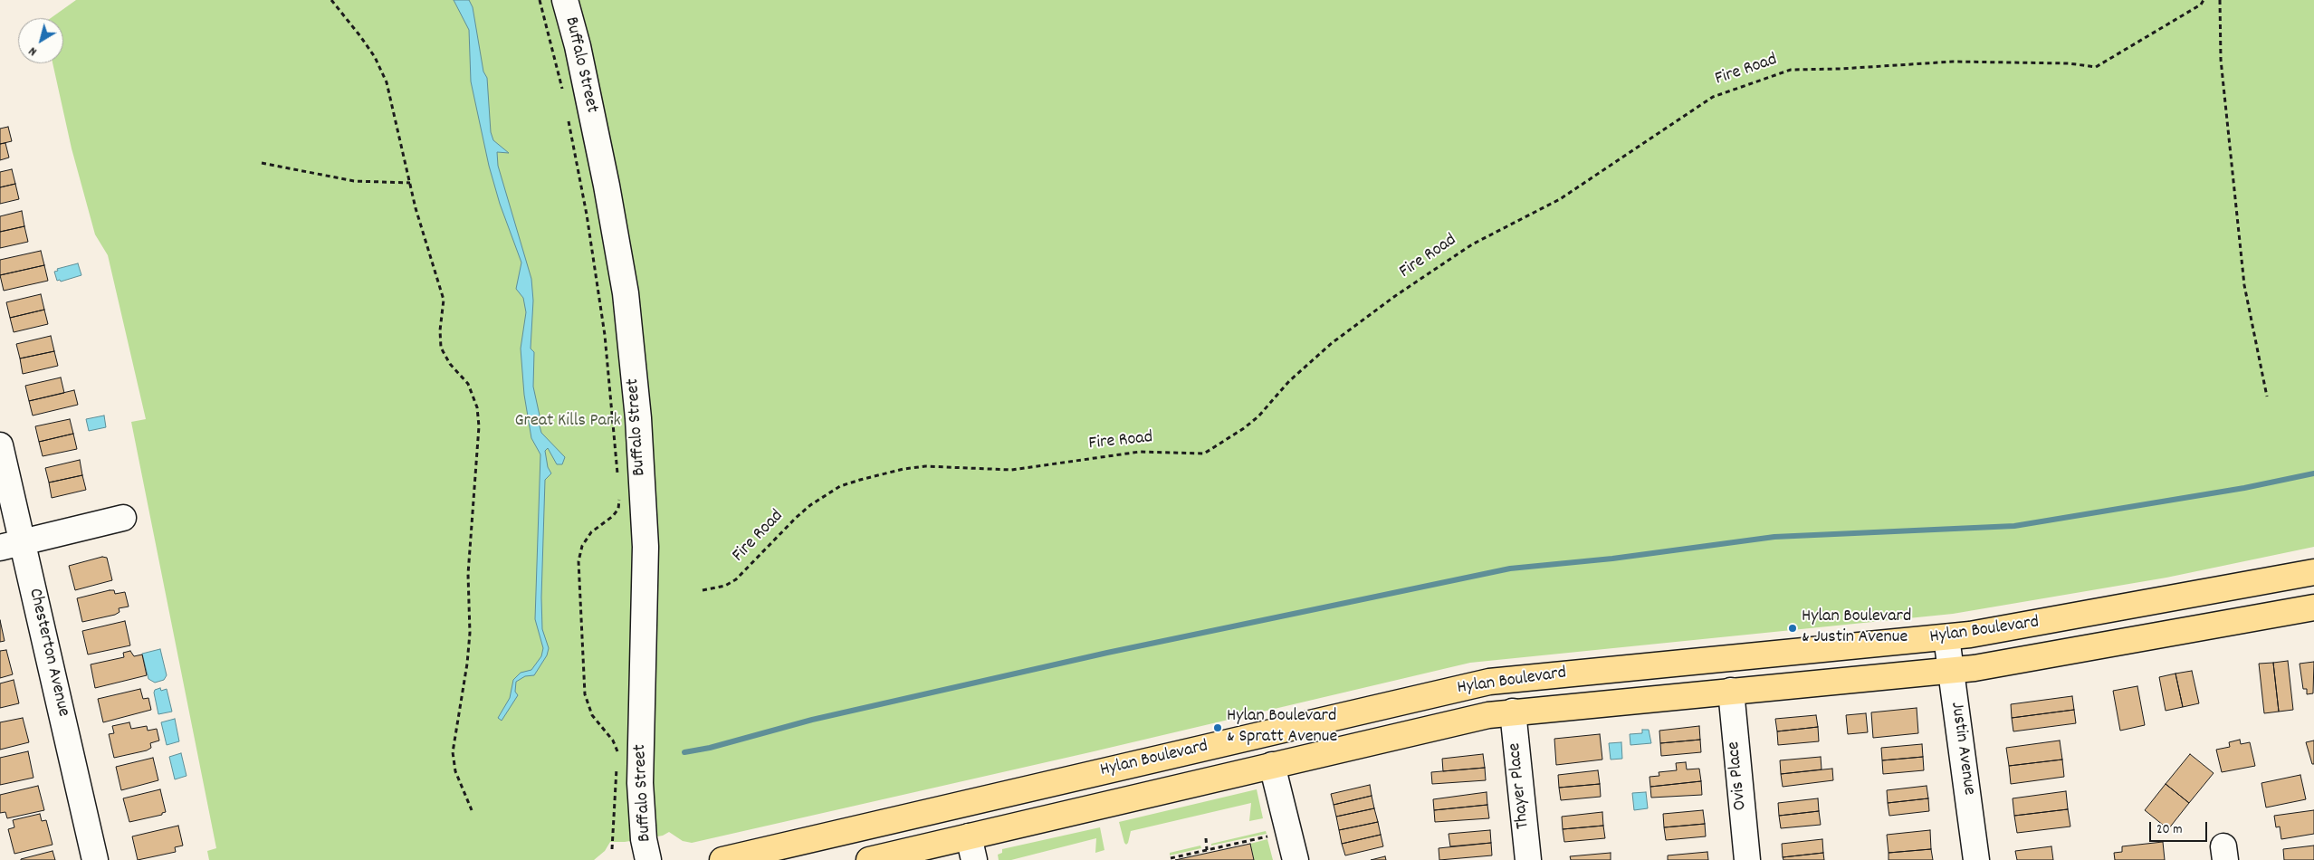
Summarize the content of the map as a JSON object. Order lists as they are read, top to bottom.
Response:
{
  "streets": {
    "main road": ["Hylan Boulevard"],
    "street": [
      "Buffalo Street",
      "Chesterton Avenue",
      "Justin Avenue",
      "Ovis Place",
      "Thayer Place"
    ],
    "path": ["Fire Road"]
  },
  "crossings": [
    ["Hylan Boulevard", "Justin Avenue"],
    ["Hylan Boulevard", "Ovis Place"],
    ["Hylan Boulevard", "Thayer Place"]
  ],
  "parks": ["Great Kills Park"],
  "places": ["Hylan Boulevard & Justin Avenue", "Hylan Boulevard & Spratt Avenue"],
  "scale_bar": "20 m",
  "north": "bottom left"
}
